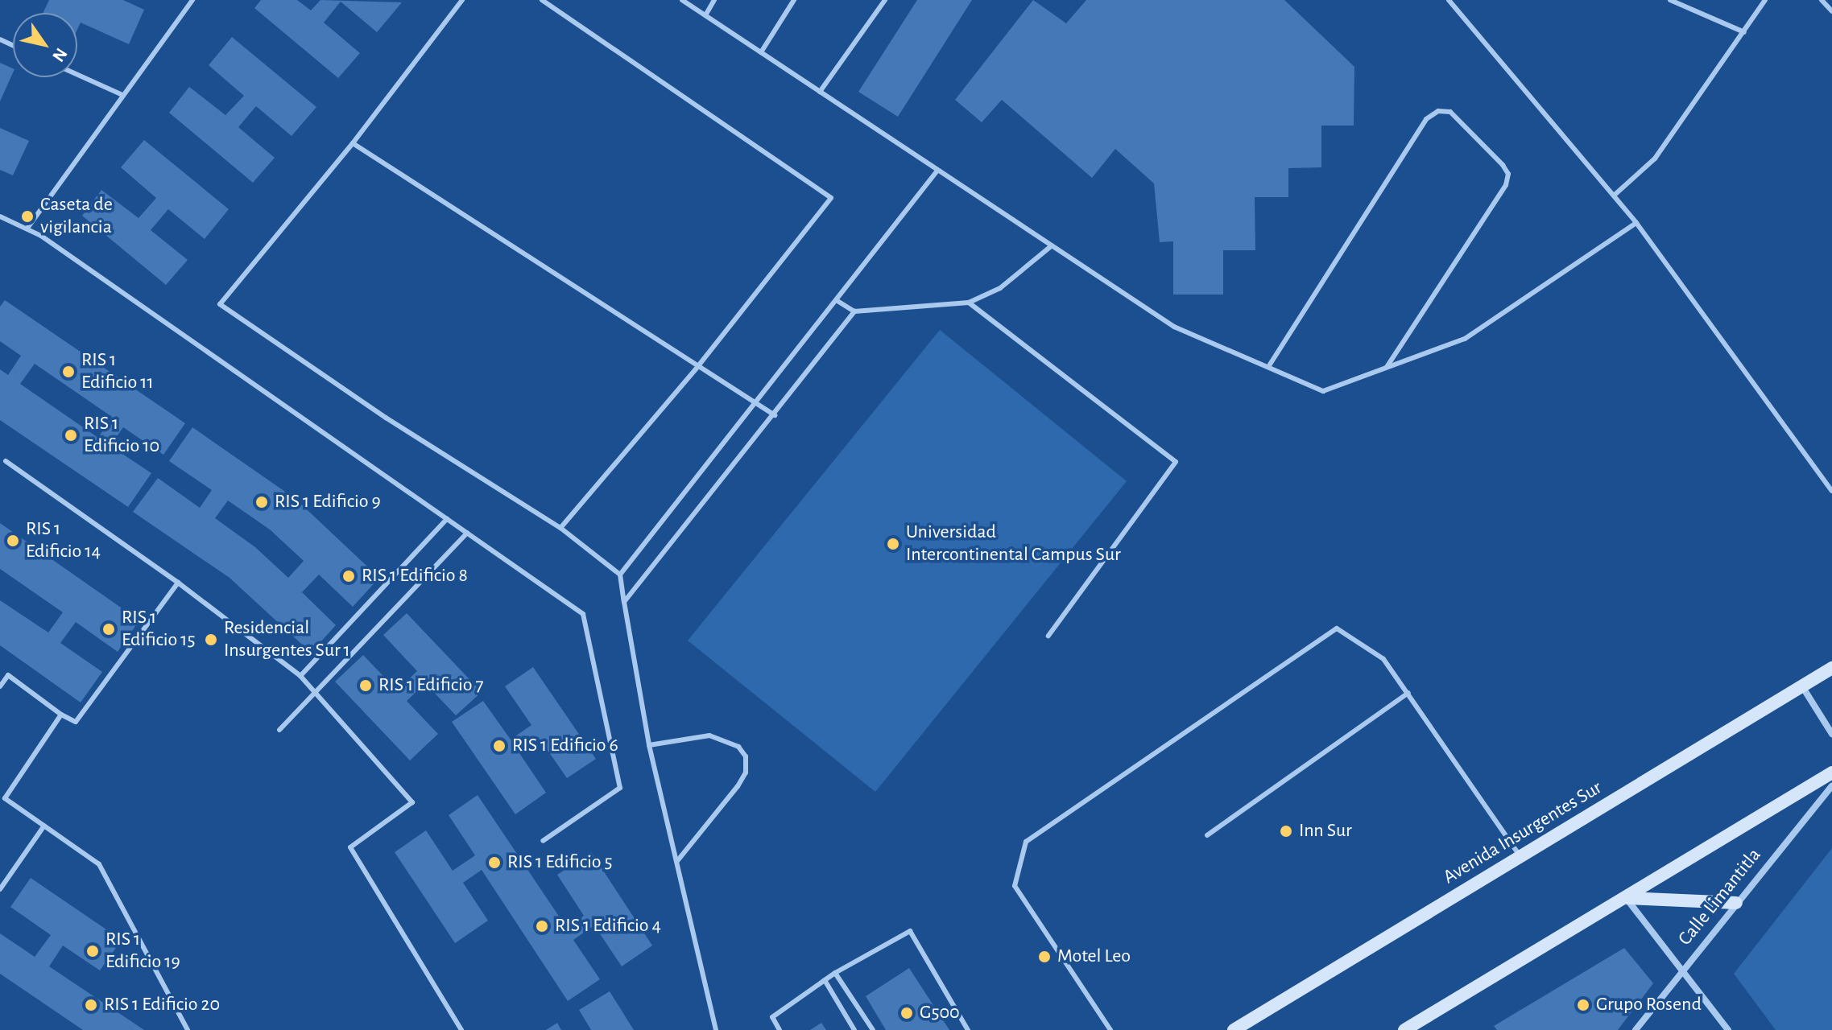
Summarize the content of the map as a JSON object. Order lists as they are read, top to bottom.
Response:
{
  "streets": {
    "main road": ["Avenida Insurgentes Sur"],
    "street": ["Calle Limantitla"]
  },
  "places": [
    "Caseta de vigilancia",
    "RIS 1 Edificio 11",
    "RIS 1 Edificio 10",
    "RIS 1 Edificio 9",
    "RIS 1 Edificio 14",
    "Universidad Intercontinental Campus Sur",
    "RIS 1 Edificio 8",
    "RIS 1 Edificio 15",
    "Residencial Insurgentes Sur 1",
    "RIS 1 Edificio 7",
    "RIS 1 Edificio 6",
    "Inn Sur",
    "RIS 1 Edificio 5",
    "RIS 1 Edificio 4",
    "RIS 1 Edificio 19",
    "Motel Leo",
    "RIS 1 Edificio 20",
    "Grupo Rosend",
    "G500"
  ],
  "north": "bottom right"
}
